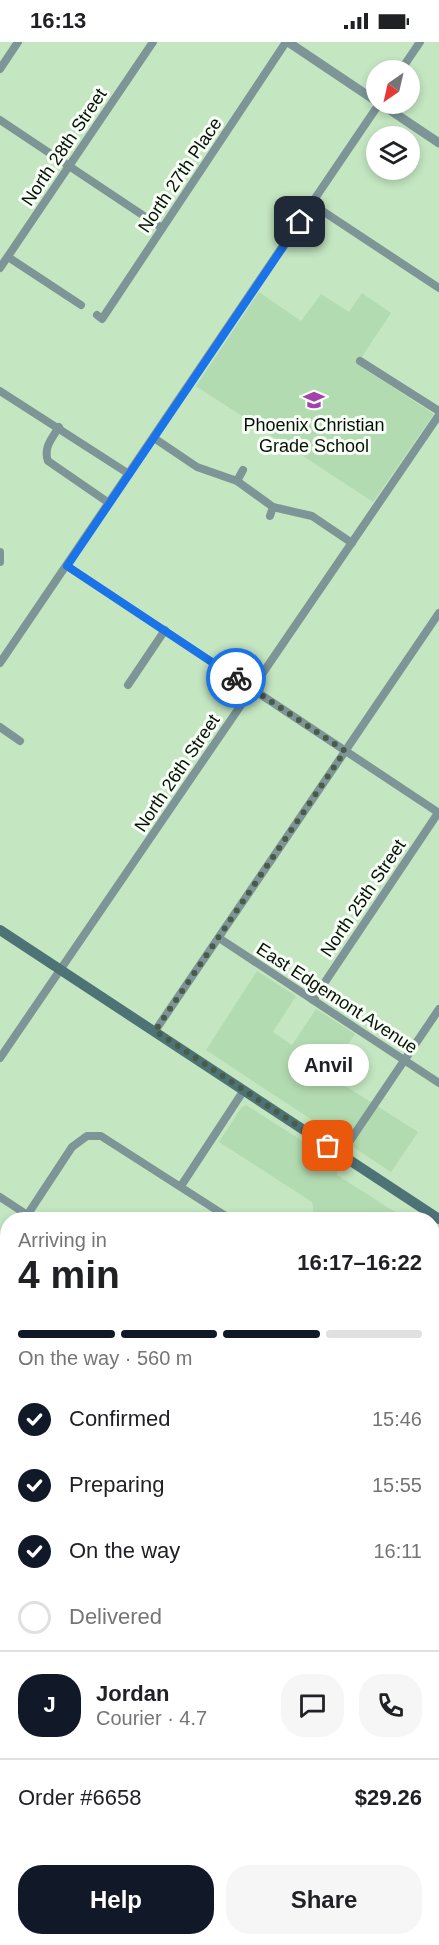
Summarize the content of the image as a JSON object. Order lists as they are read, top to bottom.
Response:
{
  "streets": {
    "street": [
      "North 28th Street",
      "North 27th Place",
      "North 26th Street",
      "North 25th Street",
      "East Edgemont Avenue"
    ]
  },
  "crossings": [
    ["North 25th Street", "East Edgemont Avenue"]
  ],
  "places": {
    "school or university": ["Phoenix Christian Grade School"],
    "other": ["Anvil"]
  },
  "north": "bottom left",
  "page": {
    "status": "16:13",
    "bubble": "Anvil",
    "heading": ["4 min", "Arriving in", "16:17–16:22"],
    "panel": [
      "Jordan",
      "Courier · 4.7",
      "Order #6658",
      "$29.26"
    ],
    "bar": "On the way · 560 m",
    "list": [
      ["Confirmed", "15:46"],
      ["Preparing", "15:55"],
      ["On the way", "16:11"],
      "Delivered"
    ],
    "round": "J",
    "buttons": ["Help", "Share"]
  }
}
